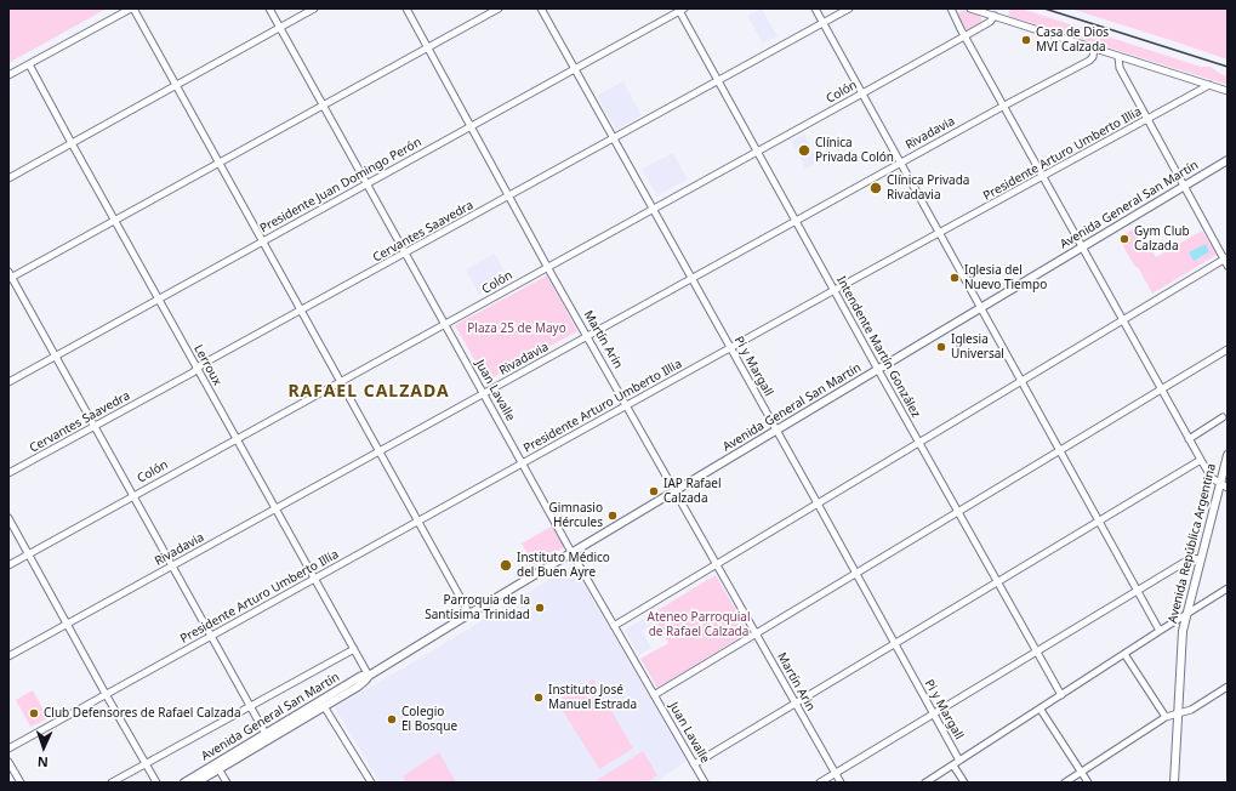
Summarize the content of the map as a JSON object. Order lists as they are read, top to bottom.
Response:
{
  "streets": {
    "main road": ["Avenida General San Martín", "Avenida República Argentina"],
    "street": [
      "Colón",
      "Rivadavia",
      "Presidente Arturo Umberto Illia",
      "Presidente Juan Domingo Perón",
      "Cervantes Saavedra",
      "Martín Arin",
      "Intendente Martín González",
      "Lerroux",
      "Pi y Margall",
      "Juan Lavalle"
    ]
  },
  "crossings": [
    ["Colón", "Martín Arin"],
    ["Colón", "Intendente Martín González"],
    ["Colón", "Lerroux"],
    ["Colón", "Pi y Margall"],
    ["Colón", "Juan Lavalle"],
    ["Rivadavia", "Martín Arin"],
    ["Rivadavia", "Intendente Martín González"],
    ["Rivadavia", "Lerroux"],
    ["Rivadavia", "Pi y Margall"],
    ["Rivadavia", "Juan Lavalle"],
    ["Presidente Arturo Umberto Illia", "Martín Arin"],
    ["Presidente Arturo Umberto Illia", "Intendente Martín González"],
    ["Presidente Arturo Umberto Illia", "Lerroux"],
    ["Presidente Arturo Umberto Illia", "Pi y Margall"],
    ["Presidente Arturo Umberto Illia", "Juan Lavalle"],
    ["Presidente Juan Domingo Perón", "Martín Arin"],
    ["Presidente Juan Domingo Perón", "Intendente Martín González"],
    ["Presidente Juan Domingo Perón", "Lerroux"],
    ["Presidente Juan Domingo Perón", "Pi y Margall"],
    ["Presidente Juan Domingo Perón", "Juan Lavalle"],
    ["Avenida General San Martín", "Martín Arin"],
    ["Avenida General San Martín", "Intendente Martín González"],
    ["Avenida General San Martín", "Lerroux"],
    ["Avenida General San Martín", "Pi y Margall"],
    ["Avenida General San Martín", "Juan Lavalle"],
    ["Cervantes Saavedra", "Martín Arin"],
    ["Cervantes Saavedra", "Intendente Martín González"],
    ["Cervantes Saavedra", "Lerroux"],
    ["Cervantes Saavedra", "Pi y Margall"],
    ["Cervantes Saavedra", "Juan Lavalle"]
  ],
  "districts": ["RAFAEL CALZADA"],
  "parks": ["Plaza 25 de Mayo", "Ateneo Parroquial de Rafael Calzada"],
  "places": [
    "Casa de Dios MVI Calzada",
    "Clínica Privada Colón",
    "Clínica Privada Rivadavia",
    "Gym Club Calzada",
    "Iglesia del Nuevo Tiempo",
    "Iglesia Universal",
    "IAP Rafael Calzada",
    "Gimnasio Hércules",
    "Instituto Médico del Buen Ayre",
    "Parroquia de la Santísima Trinidad",
    "Instituto José Manuel Estrada",
    "Club Defensores de Rafael Calzada",
    "Colegio El Bosque"
  ],
  "north": "bottom"
}
